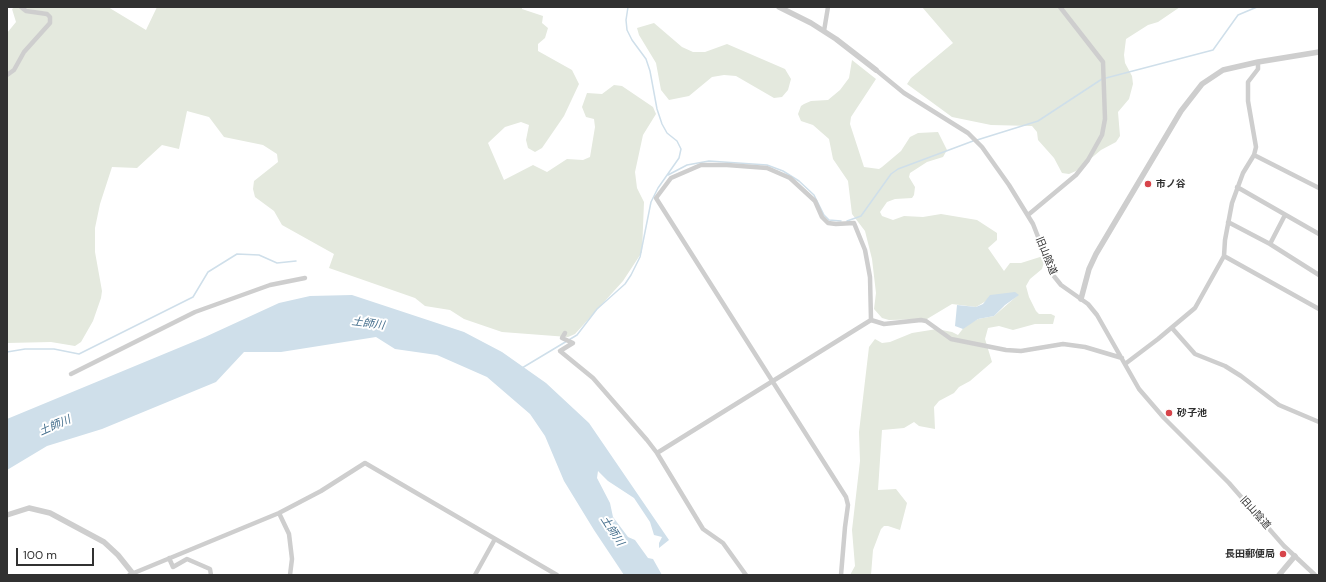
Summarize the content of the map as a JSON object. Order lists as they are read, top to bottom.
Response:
{
  "streets": {
    "street": ["旧山陰道"]
  },
  "water": ["土師川"],
  "places": ["市ノ谷", "砂子池", "長田郵便局"],
  "scale_bar": "100 m"
}
